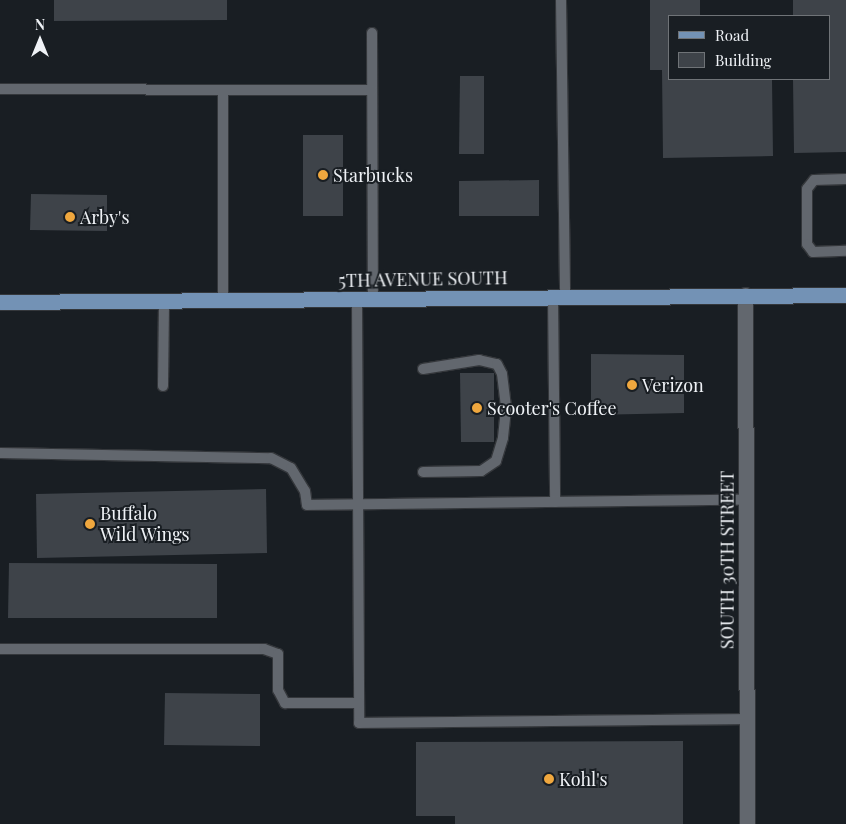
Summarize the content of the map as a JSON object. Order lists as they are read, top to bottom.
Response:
{
  "streets": {
    "main road": ["5TH AVENUE SOUTH"],
    "street": ["SOUTH 30TH STREET"]
  },
  "crossings": [
    ["5TH AVENUE SOUTH", "SOUTH 30TH STREET"]
  ],
  "places": [
    "Starbucks",
    "Arby's",
    "Verizon",
    "Scooter's Coffee",
    "Buffalo Wild Wings",
    "Kohl's"
  ],
  "legend": ["Road", "Building"],
  "north": "top"
}
